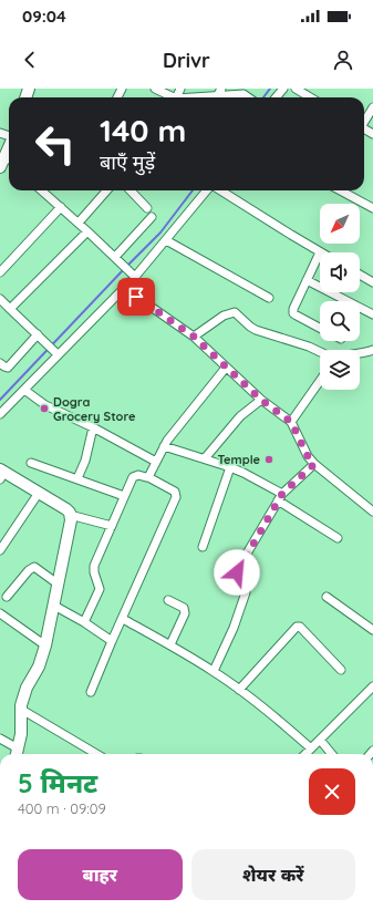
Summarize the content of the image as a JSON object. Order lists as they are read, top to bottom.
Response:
{
  "places": ["Dogra Grocery Store", "Temple"],
  "north": "bottom left",
  "page": {
    "status": "09:04",
    "header": "Drivr",
    "turn": ["140 m", "बाएँ मुड़ें"],
    "heading": ["5 मिनट", "400 m · 09:09"],
    "buttons": ["बाहर", "शेयर करें"]
  }
}
